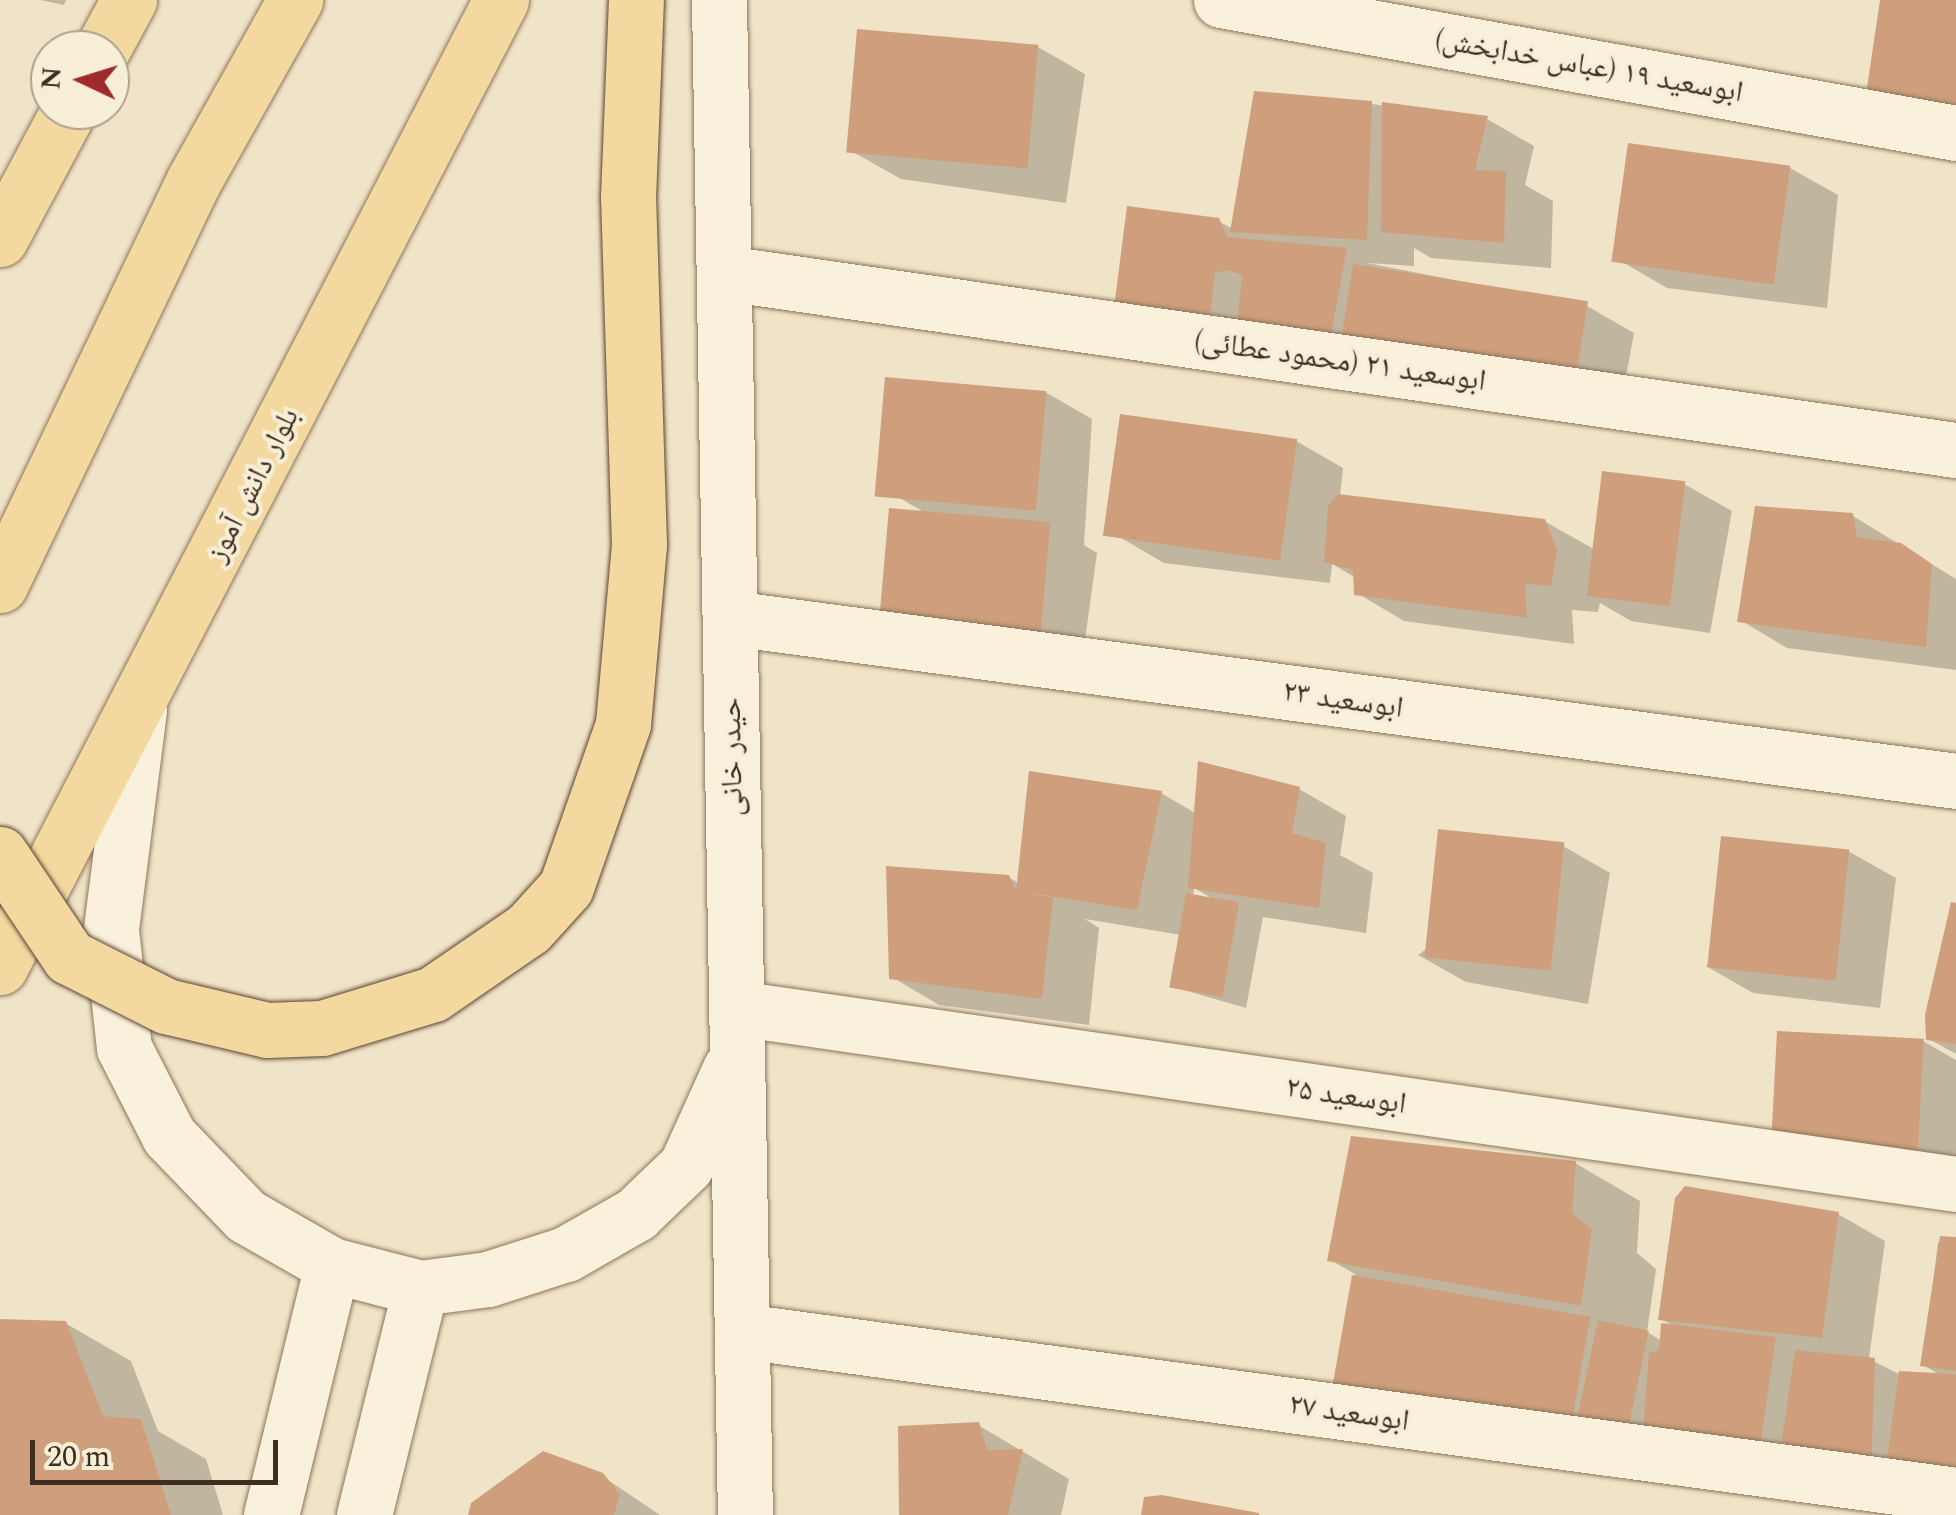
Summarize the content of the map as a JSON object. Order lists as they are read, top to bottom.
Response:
{
  "streets": {
    "main road": ["بلوار دانش آموز"],
    "street": [
      "ابوسعید ۱۹ (عباس خدابخش)",
      "ابوسعید ۲۱ (محمود عطائی)",
      "ابوسعید ۲۳",
      "حیدر خانی",
      "ابوسعید ۲۵",
      "ابوسعید ۲۷"
    ]
  },
  "crossings": [
    ["ابوسعید ۲۱ (محمود عطائی)", "حیدر خانی"],
    ["ابوسعید ۲۳", "حیدر خانی"],
    ["حیدر خانی", "ابوسعید ۲۵"],
    ["حیدر خانی", "ابوسعید ۲۷"]
  ],
  "scale_bar": "20 m",
  "north": "left"
}
